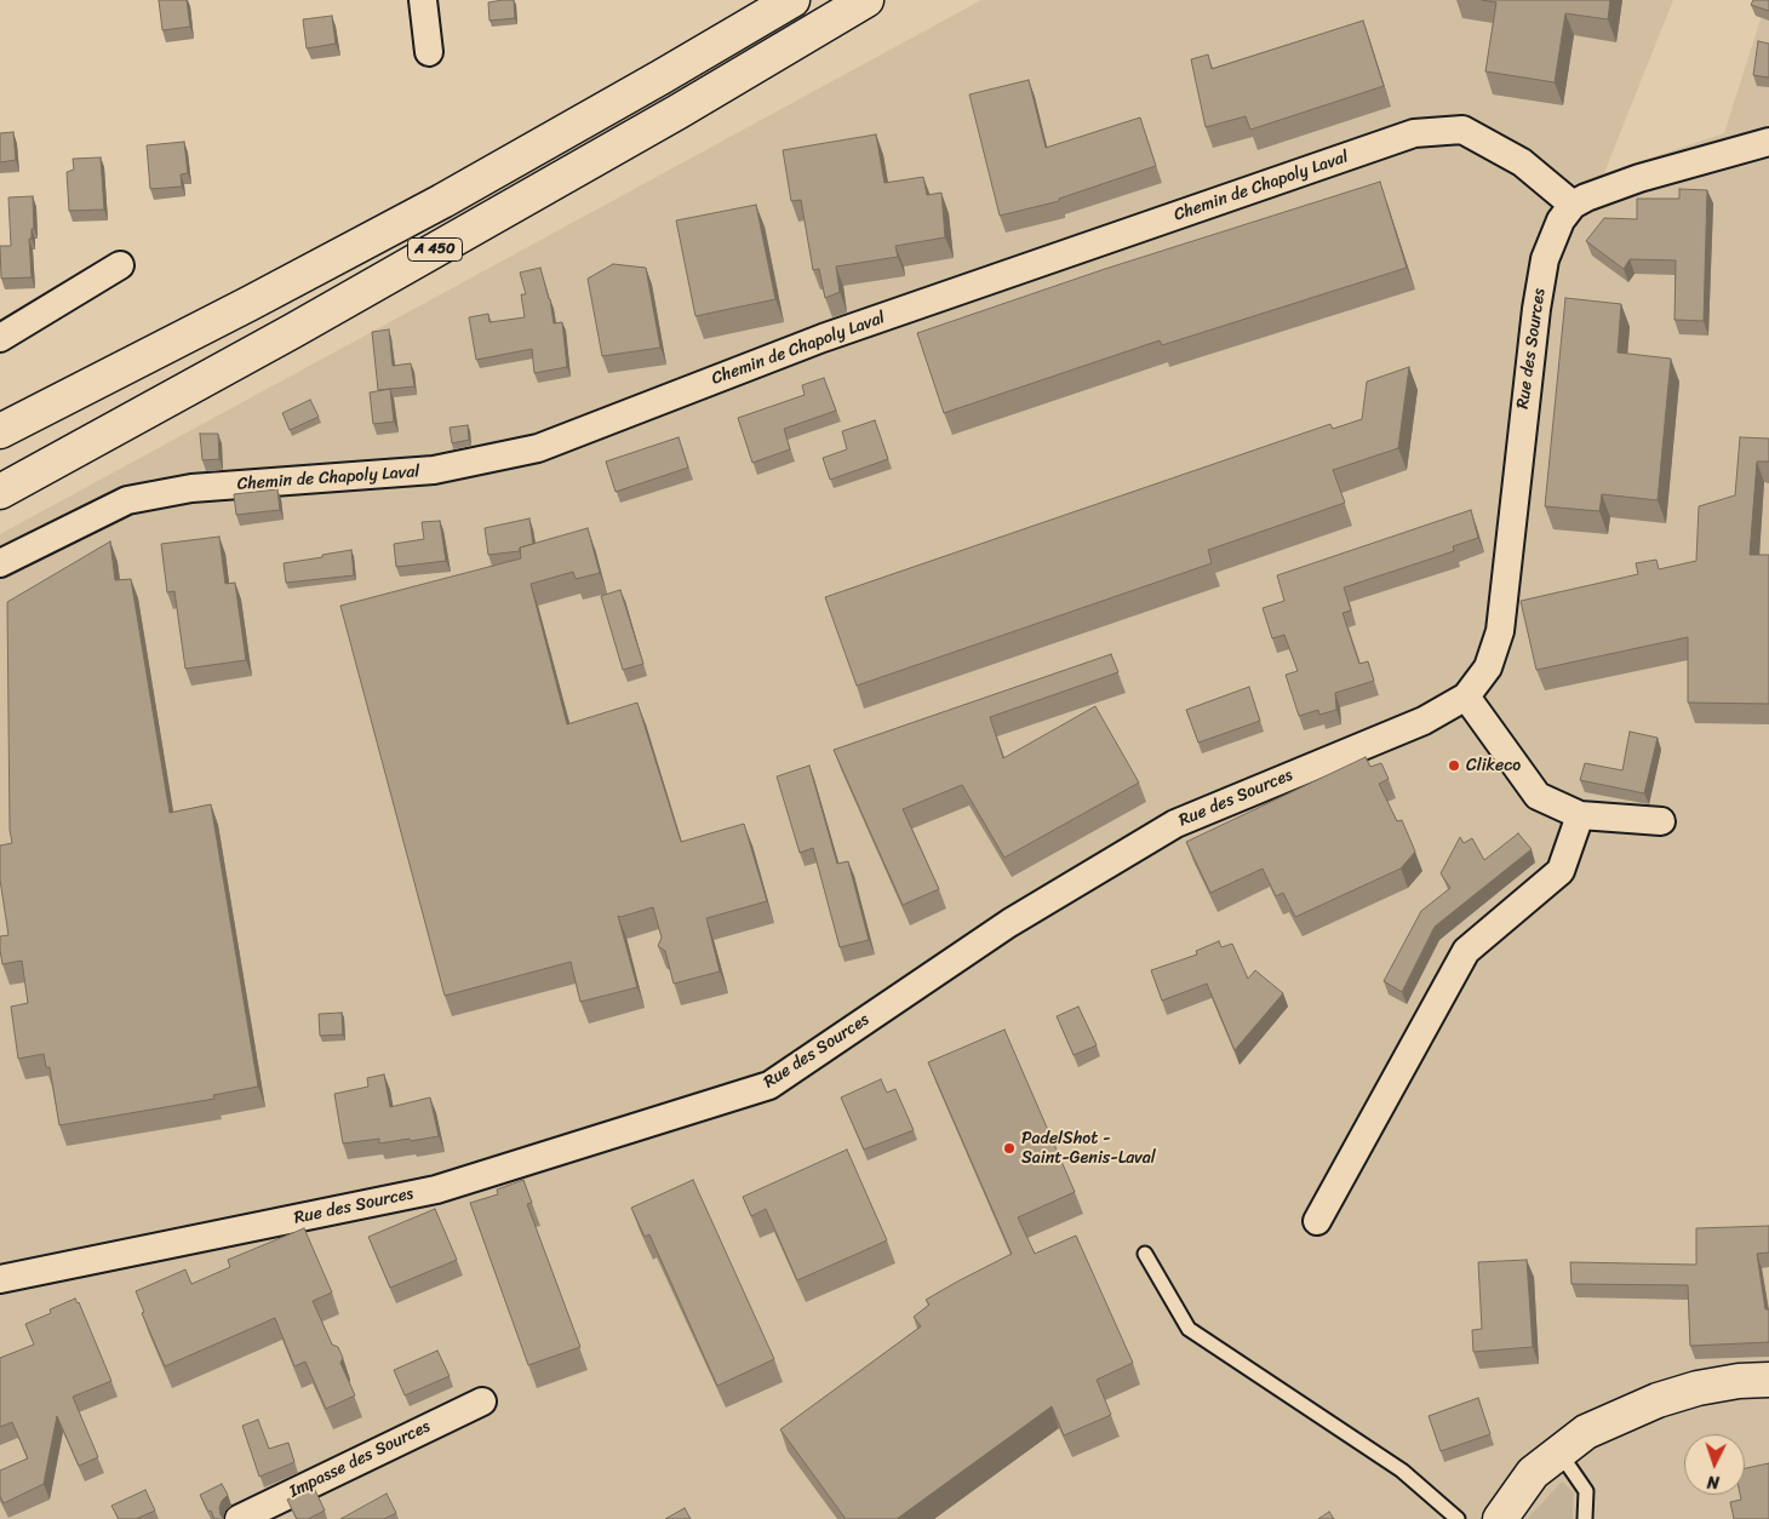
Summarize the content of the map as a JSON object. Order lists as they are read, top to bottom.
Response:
{
  "streets": {
    "main road": ["A 450"],
    "street": ["Chemin de Chapoly Laval", "Rue des Sources", "Impasse des Sources"]
  },
  "crossings": [
    ["Chemin de Chapoly Laval", "Rue des Sources"]
  ],
  "places": ["Clikeco", "PadelShot - Saint-Genis-Laval"],
  "north": "bottom"
}
